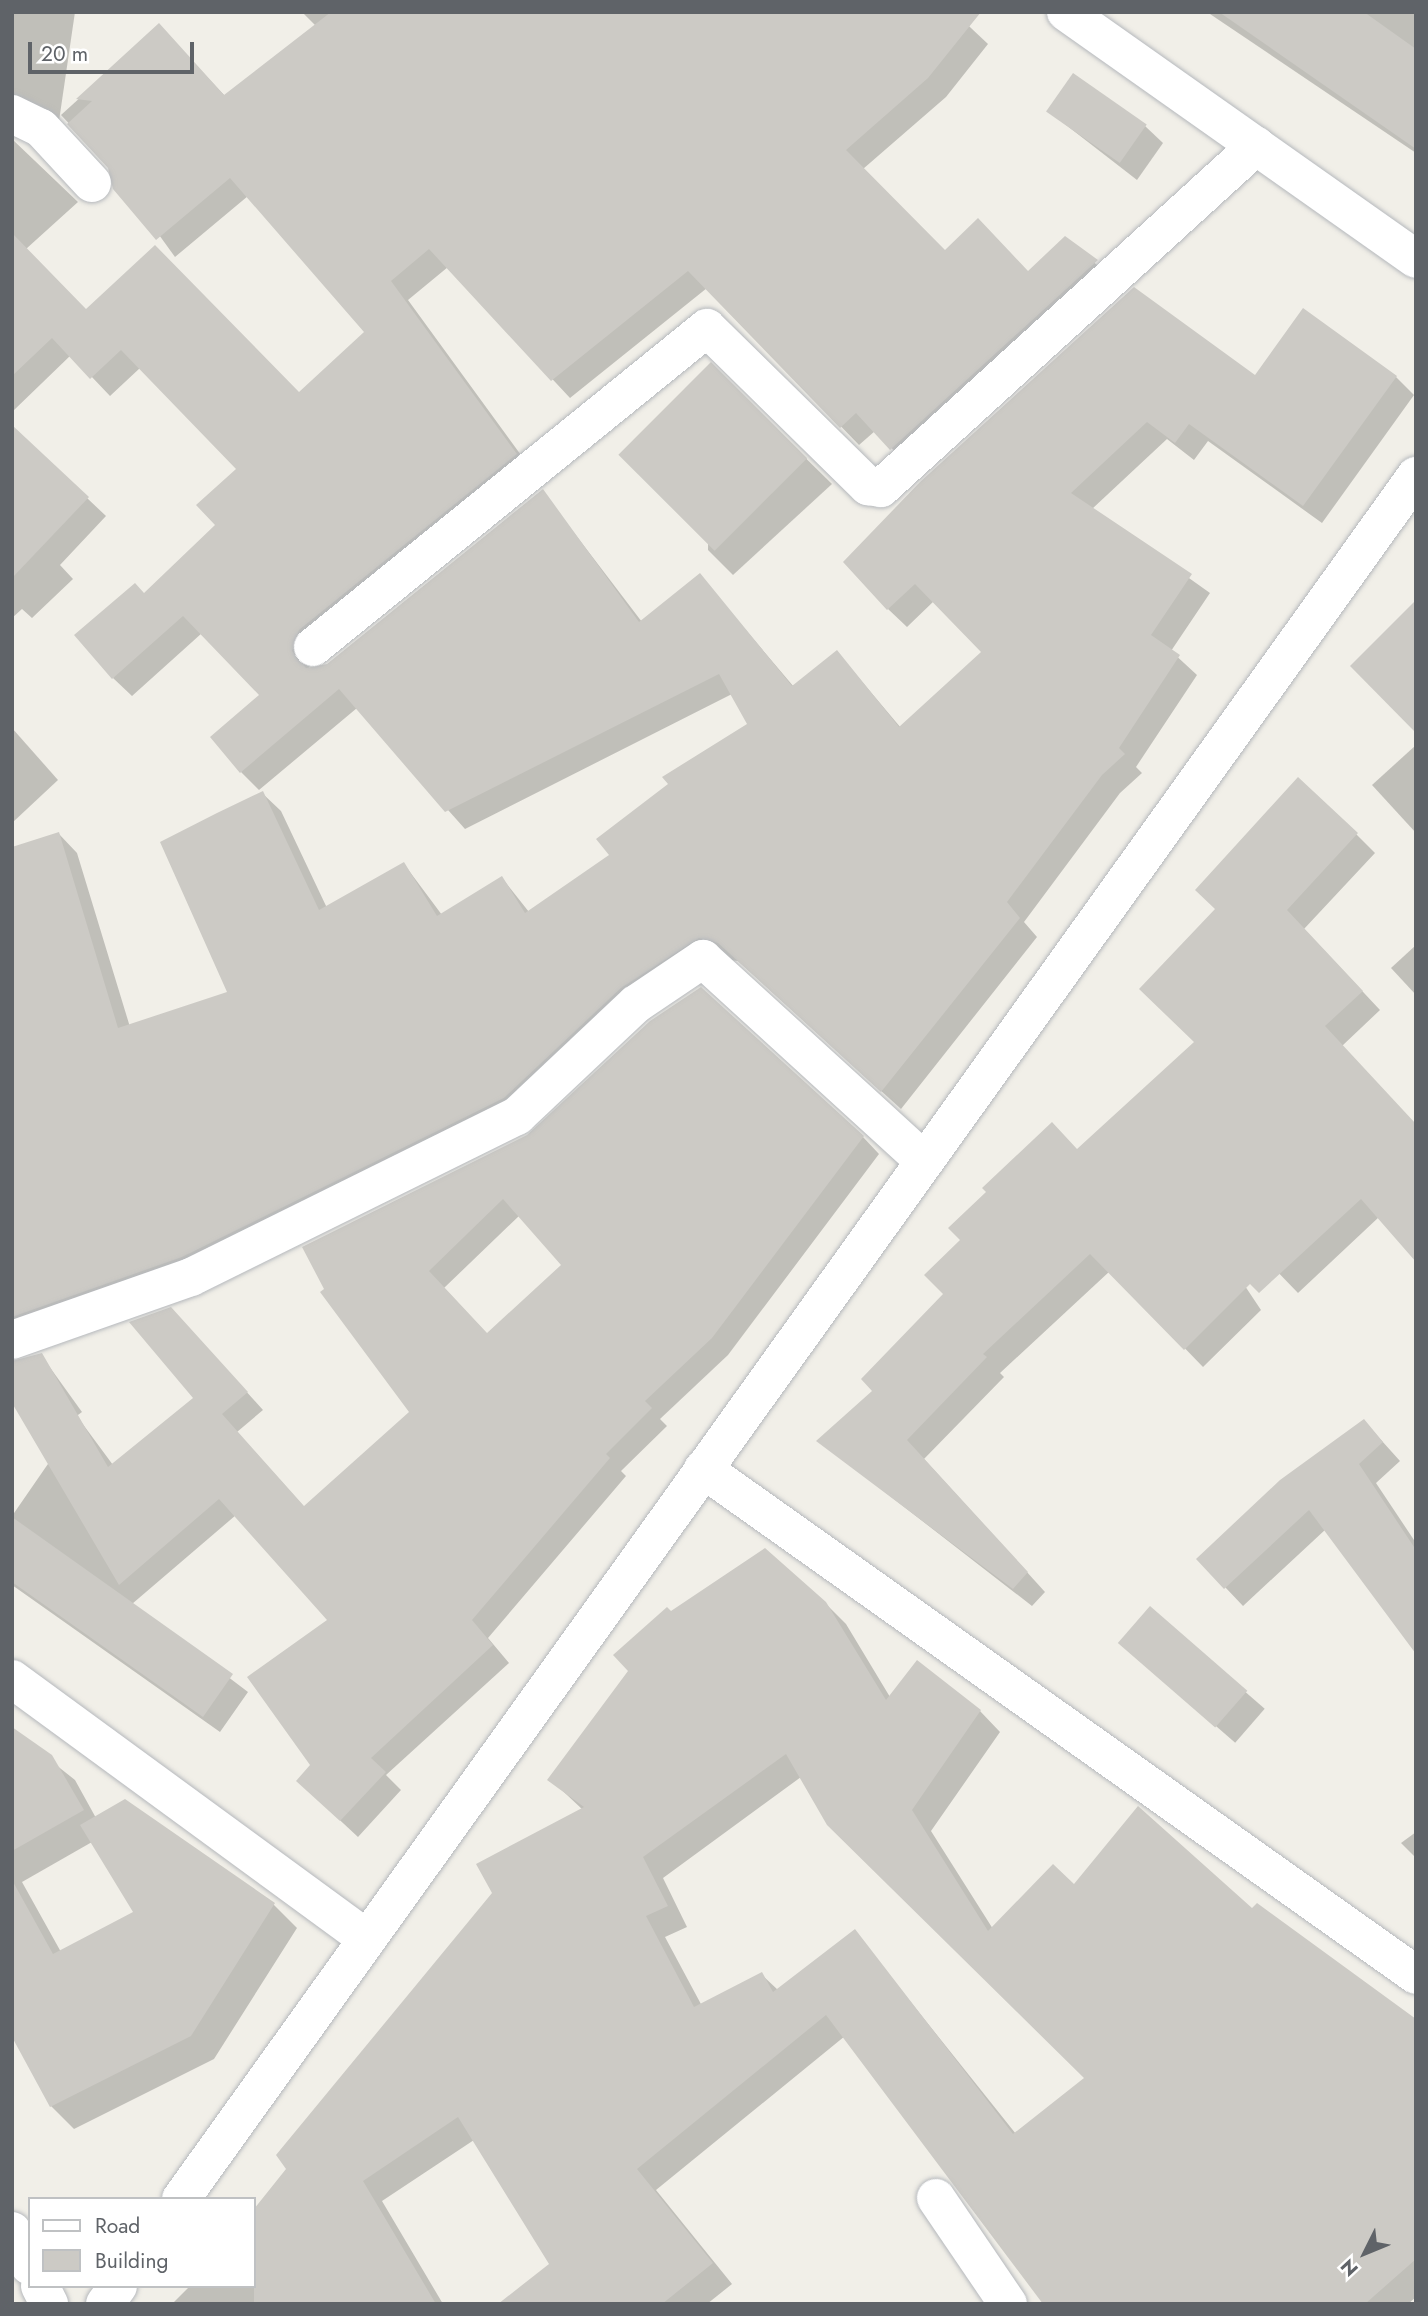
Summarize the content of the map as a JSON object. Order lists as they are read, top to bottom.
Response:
{
  "legend": ["Road", "Building"],
  "scale_bar": "20 m",
  "north": "bottom left"
}
